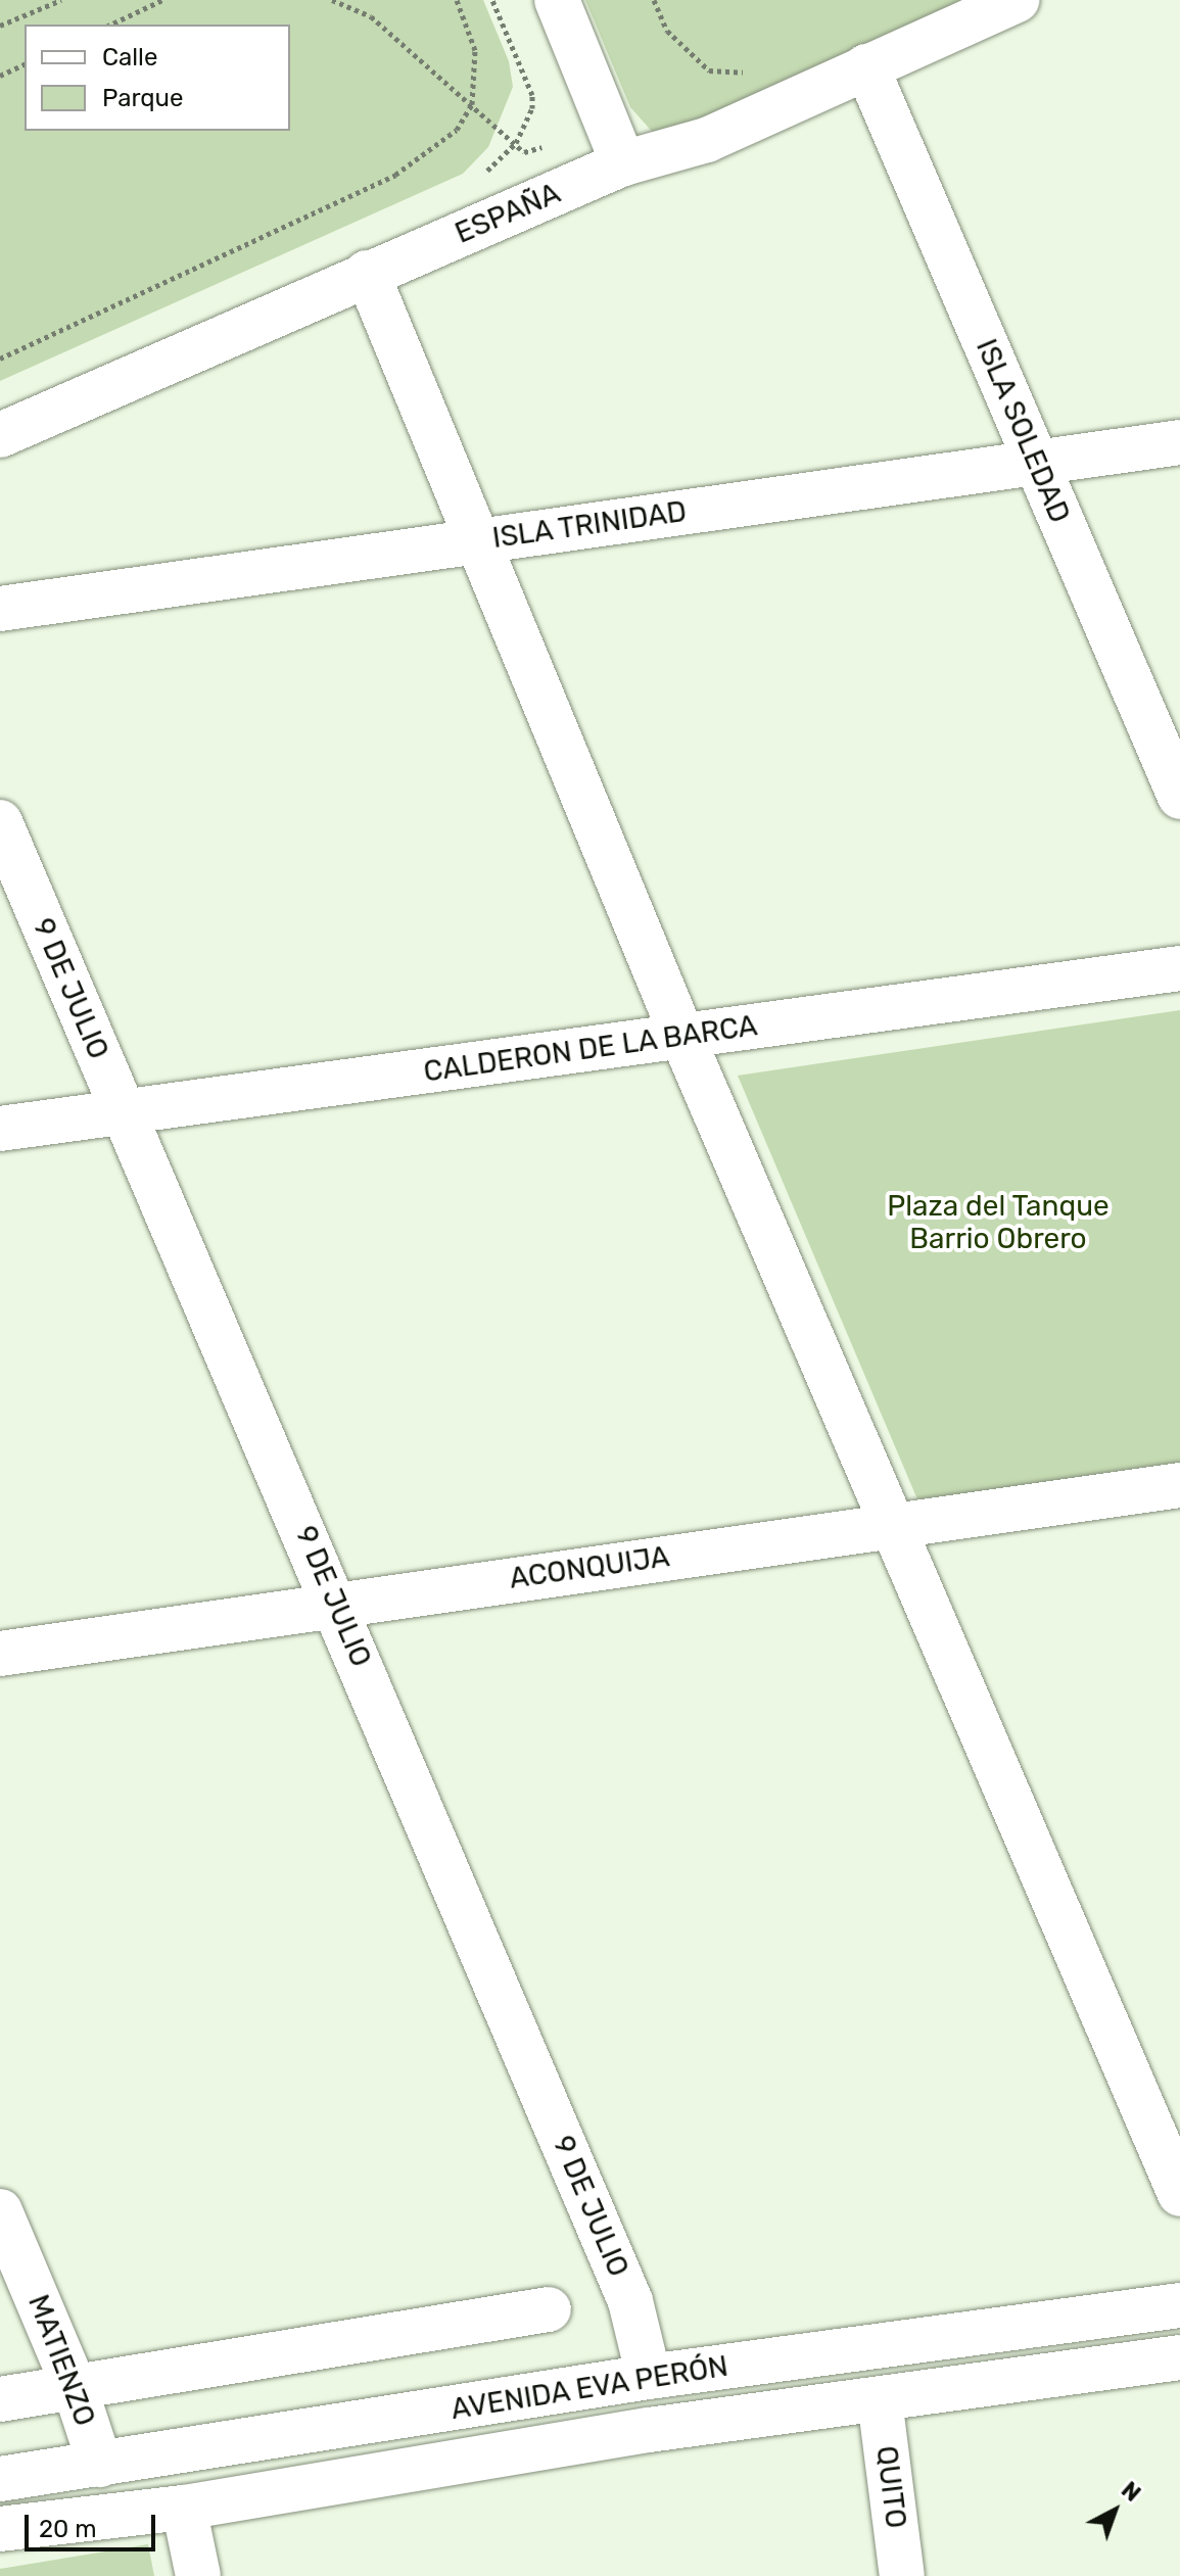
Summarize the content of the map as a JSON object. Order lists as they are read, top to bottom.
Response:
{
  "streets": {
    "street": [
      "ESPAÑA",
      "ISLA SOLEDAD",
      "ISLA TRINIDAD",
      "9 DE JULIO",
      "CALDERON DE LA BARCA",
      "ACONQUIJA",
      "MATIENZO",
      "AVENIDA EVA PERÓN",
      "QUITO"
    ]
  },
  "crossings": [
    ["ESPAÑA", "ISLA SOLEDAD"],
    ["ISLA SOLEDAD", "ISLA TRINIDAD"],
    ["9 DE JULIO", "CALDERON DE LA BARCA"],
    ["9 DE JULIO", "ACONQUIJA"],
    ["9 DE JULIO", "AVENIDA EVA PERÓN"],
    ["MATIENZO", "AVENIDA EVA PERÓN"],
    ["AVENIDA EVA PERÓN", "QUITO"]
  ],
  "parks": ["Plaza del Tanque Barrio Obrero"],
  "legend": ["Calle", "Parque"],
  "scale_bar": "20 m",
  "north": "top right"
}
